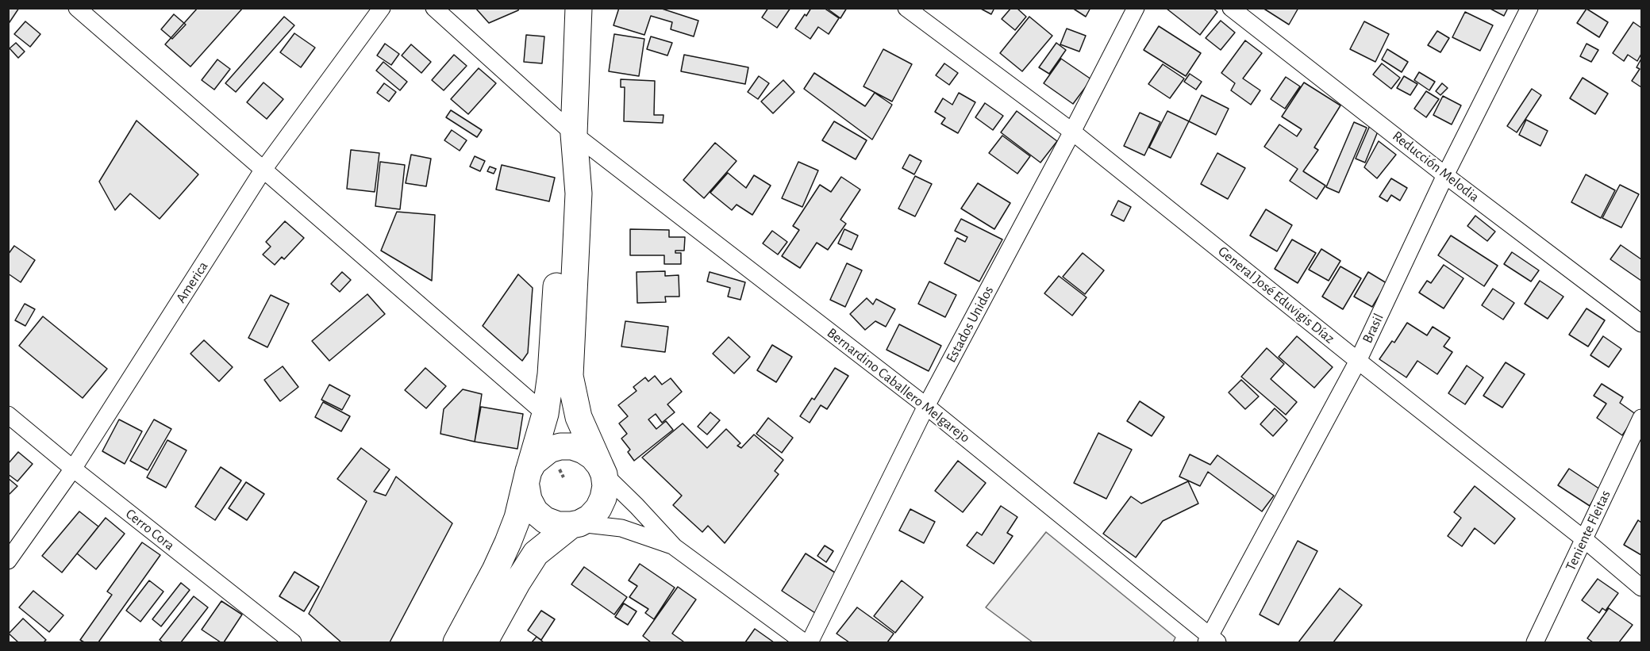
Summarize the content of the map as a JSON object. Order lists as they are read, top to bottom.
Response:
{
  "streets": {
    "street": [
      "Reducción Melodia",
      "America",
      "General José Eduvigis Díaz",
      "Estados Unidos",
      "Brasil",
      "Bernardino Caballero Melgarejo",
      "Cerro Cora",
      "Teniente Fleitas"
    ]
  },
  "crossings": [
    ["Reducción Melodia", "Brasil"],
    ["America", "Cerro Cora"],
    ["General José Eduvigis Díaz", "Estados Unidos"],
    ["General José Eduvigis Díaz", "Brasil"],
    ["General José Eduvigis Díaz", "Teniente Fleitas"],
    ["Estados Unidos", "Bernardino Caballero Melgarejo"],
    ["Brasil", "Bernardino Caballero Melgarejo"]
  ]
}
